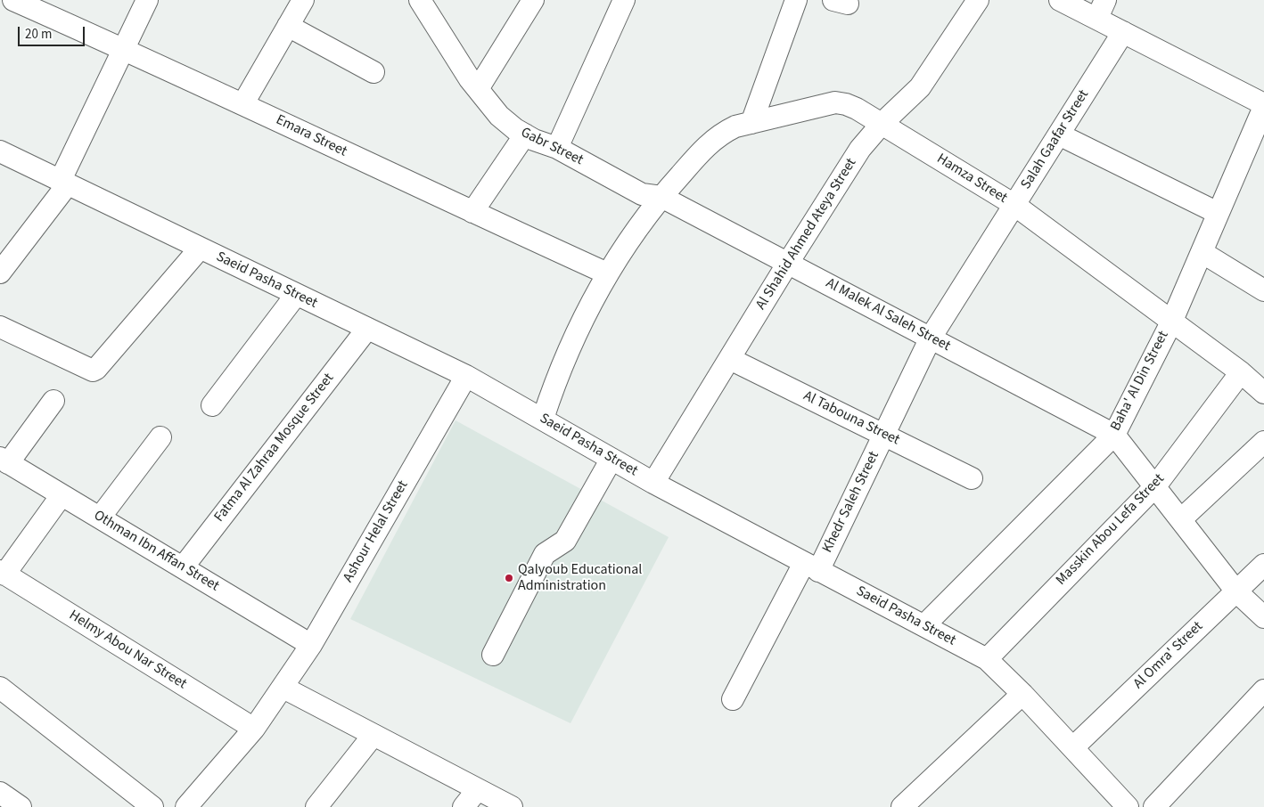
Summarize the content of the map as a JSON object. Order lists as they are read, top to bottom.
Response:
{
  "streets": {
    "street": [
      "Emara Street",
      "Salah Gaafar Street",
      "Gabr Street",
      "Hamza Street",
      "Al Shahid Ahmed Ateya Street",
      "Saeid Pasha Street",
      "Al Malek Al Saleh Street",
      "Baha' Al Din Street",
      "Al Tabouna Street",
      "Fatma Al Zahraa Mosque Street",
      "Khedr Saleh Street",
      "Masskin Abou Lefa Street",
      "Ashour Helal Street",
      "Othman Ibn Affan Street",
      "Helmy Abou Nar Street",
      "Al Omra' Street"
    ]
  },
  "crossings": [
    ["Emara Street", "Hamza Street"],
    ["Salah Gaafar Street", "Hamza Street"],
    ["Salah Gaafar Street", "Al Malek Al Saleh Street"],
    ["Salah Gaafar Street", "Khedr Saleh Street"],
    ["Gabr Street", "Hamza Street"],
    ["Gabr Street", "Al Malek Al Saleh Street"],
    ["Hamza Street", "Al Shahid Ahmed Ateya Street"],
    ["Hamza Street", "Saeid Pasha Street"],
    ["Hamza Street", "Al Malek Al Saleh Street"],
    ["Hamza Street", "Baha' Al Din Street"],
    ["Hamza Street", "Masskin Abou Lefa Street"],
    ["Al Shahid Ahmed Ateya Street", "Saeid Pasha Street"],
    ["Al Shahid Ahmed Ateya Street", "Al Malek Al Saleh Street"],
    ["Al Shahid Ahmed Ateya Street", "Al Tabouna Street"],
    ["Saeid Pasha Street", "Baha' Al Din Street"],
    ["Saeid Pasha Street", "Fatma Al Zahraa Mosque Street"],
    ["Saeid Pasha Street", "Khedr Saleh Street"],
    ["Saeid Pasha Street", "Masskin Abou Lefa Street"],
    ["Saeid Pasha Street", "Ashour Helal Street"],
    ["Saeid Pasha Street", "Al Omra' Street"],
    ["Al Malek Al Saleh Street", "Baha' Al Din Street"],
    ["Al Malek Al Saleh Street", "Khedr Saleh Street"],
    ["Al Tabouna Street", "Khedr Saleh Street"],
    ["Fatma Al Zahraa Mosque Street", "Othman Ibn Affan Street"],
    ["Ashour Helal Street", "Othman Ibn Affan Street"],
    ["Ashour Helal Street", "Helmy Abou Nar Street"]
  ],
  "places": ["Qalyoub Educational Administration"],
  "scale_bar": "20 m"
}
